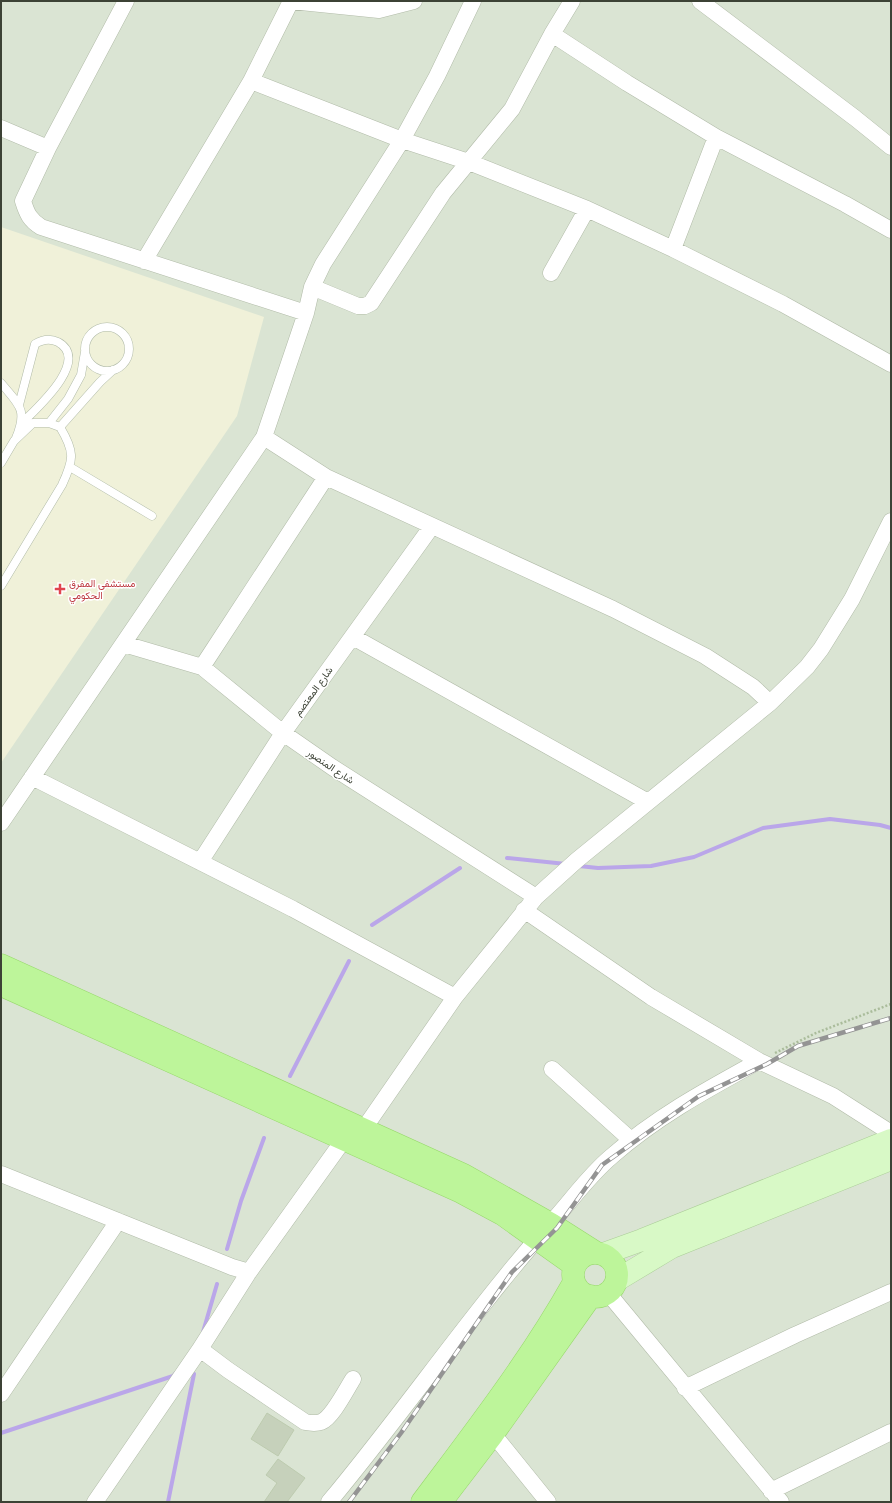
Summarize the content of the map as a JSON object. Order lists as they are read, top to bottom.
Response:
{
  "streets": {
    "street": ["شارع المعتصم", "شارع المنصور"]
  },
  "crossings": [
    ["شارع المعتصم", "شارع المنصور"]
  ],
  "places": {
    "health": ["مستشفى المفرق الحكومي"]
  }
}
